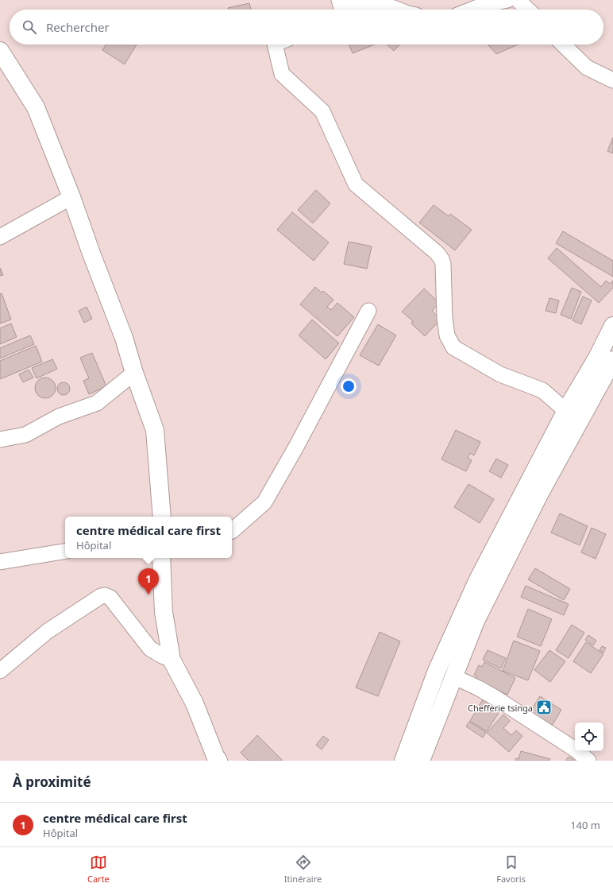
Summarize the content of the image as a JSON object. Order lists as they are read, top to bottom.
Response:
{
  "places": {
    "public building": ["Chefferie tsinga"]
  },
  "page": {
    "search": "Rechercher",
    "popup": ["centre médical care first", "Hôpital"],
    "pins": "1",
    "heading": "À proximité",
    "list": [
      {
        "mark": "1",
        "name": "centre médical care first",
        "note": "Hôpital",
        "value": "140 m"
      }
    ],
    "nav": ["Carte", "Itinéraire", "Favoris"]
  }
}
